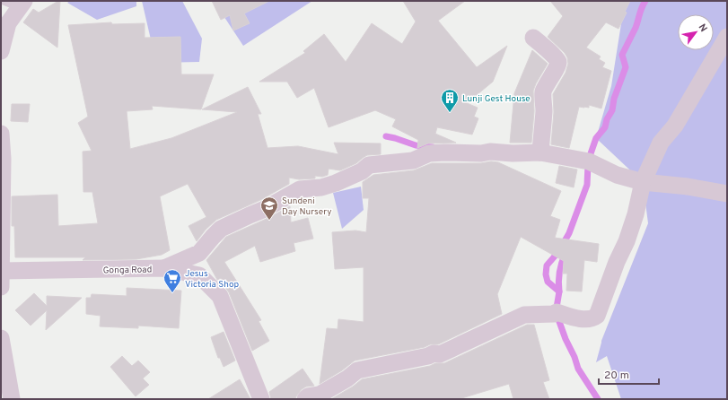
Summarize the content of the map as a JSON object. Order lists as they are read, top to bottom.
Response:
{
  "streets": {
    "street": ["Gonga Road"]
  },
  "places": {
    "building": ["Lunji Gest House"],
    "school or university": ["Sundeni Day Nursery"],
    "supermarket": ["Jesus Victoria Shop"]
  },
  "scale_bar": "20 m",
  "north": "top right"
}
